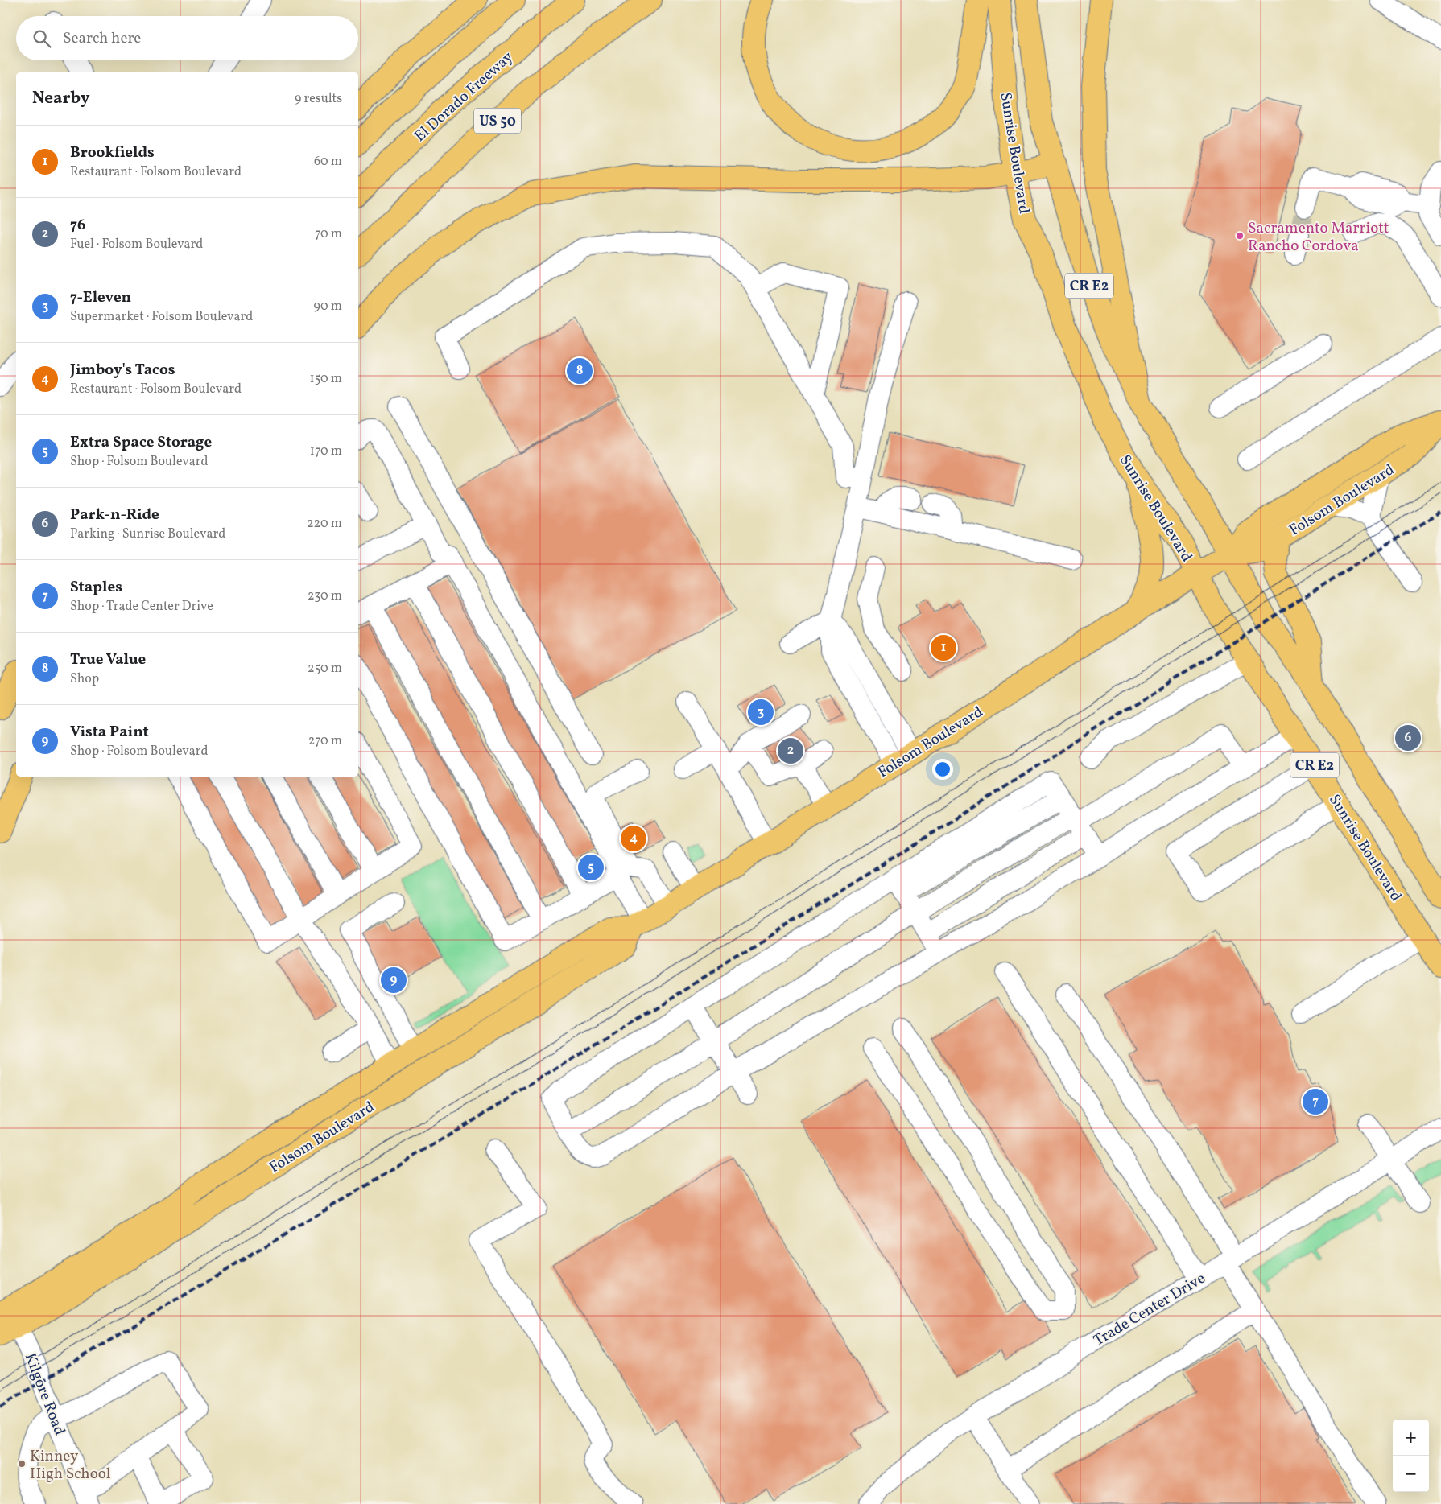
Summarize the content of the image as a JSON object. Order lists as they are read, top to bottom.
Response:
{
  "streets": {
    "main road": [
      "El Dorado Freeway",
      "US 50",
      "Sunrise Boulevard",
      "CR E2",
      "Folsom Boulevard"
    ],
    "street": ["Trade Center Drive", "Kilgore Road"]
  },
  "crossings": [
    ["Sunrise Boulevard", "Folsom Boulevard"],
    ["Folsom Boulevard", "Kilgore Road"]
  ],
  "places": ["Sacramento Marriott Rancho Cordova", "Kinney High School"],
  "page": {
    "search": "Search here",
    "heading": ["Nearby", "9 results"],
    "list": [
      {
        "mark": "1",
        "name": "Brookfields",
        "note": "Restaurant · Folsom Boulevard",
        "value": "60 m"
      },
      {
        "mark": "2",
        "name": "76",
        "note": "Fuel · Folsom Boulevard",
        "value": "70 m"
      },
      {
        "mark": "3",
        "name": "7-Eleven",
        "note": "Supermarket · Folsom Boulevard",
        "value": "90 m"
      },
      {
        "mark": "4",
        "name": "Jimboy's Tacos",
        "note": "Restaurant · Folsom Boulevard",
        "value": "150 m"
      },
      {
        "mark": "5",
        "name": "Extra Space Storage",
        "note": "Shop · Folsom Boulevard",
        "value": "170 m"
      },
      {
        "mark": "6",
        "name": "Park-n-Ride",
        "note": "Parking · Sunrise Boulevard",
        "value": "220 m"
      },
      {
        "mark": "7",
        "name": "Staples",
        "note": "Shop · Trade Center Drive",
        "value": "230 m"
      },
      {
        "mark": "8",
        "name": "True Value",
        "note": "Shop",
        "value": "250 m"
      },
      {
        "mark": "9",
        "name": "Vista Paint",
        "note": "Shop · Folsom Boulevard",
        "value": "270 m"
      }
    ],
    "pins": [
      "8",
      "1",
      "3",
      "6",
      "2",
      "4",
      "5",
      "9",
      "7"
    ],
    "map_buttons": ["+", "−"]
  }
}
